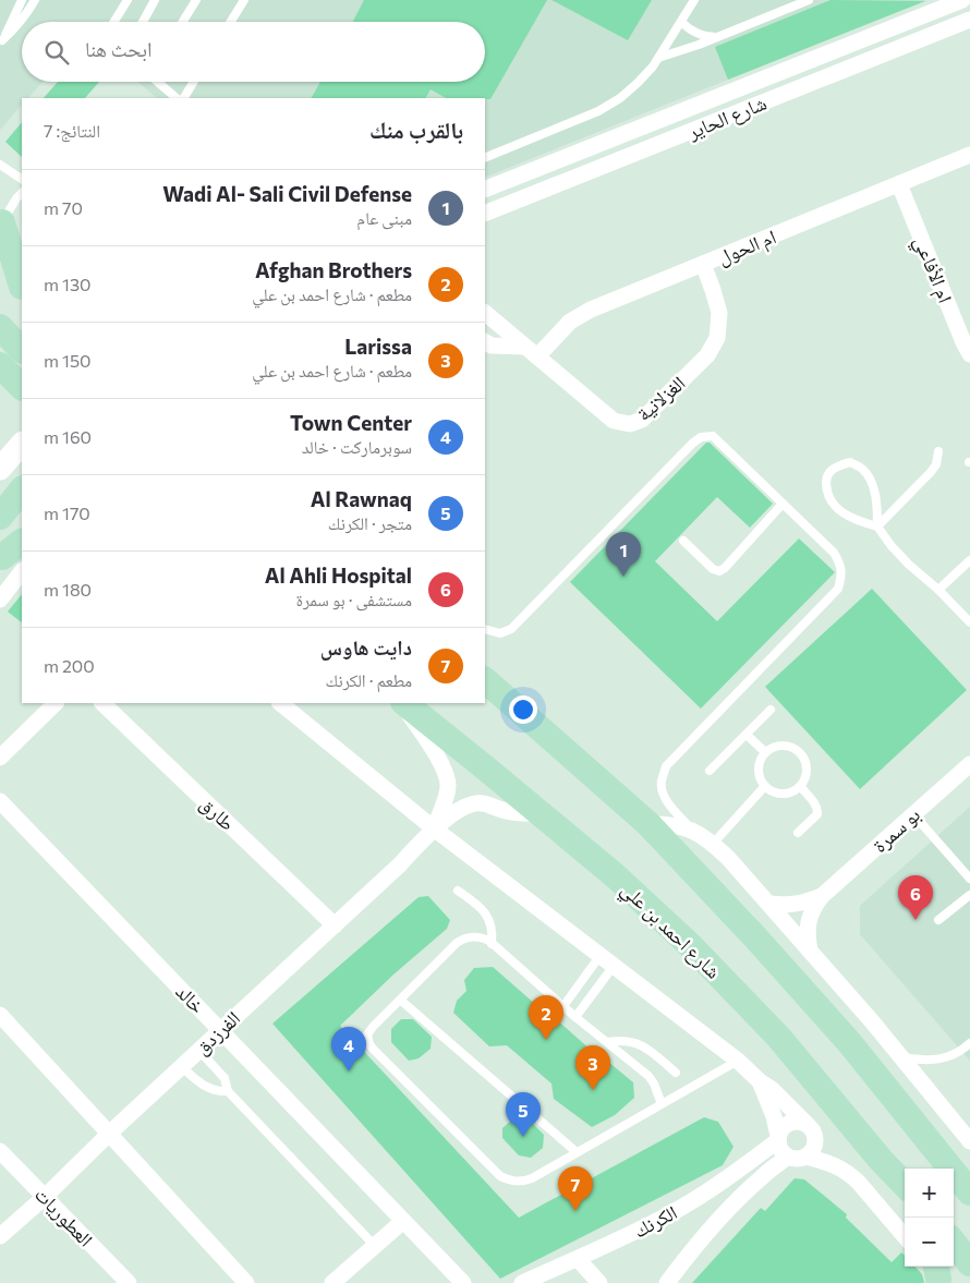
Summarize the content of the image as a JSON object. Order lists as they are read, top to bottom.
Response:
{
  "streets": {
    "main road": ["شارع احمد بن علي"],
    "street": [
      "شارع الحاير",
      "ام الحول",
      "ام الأفاعي",
      "الغزلانية",
      "طارق",
      "بو سمرة",
      "خالد",
      "الفرزدق",
      "العطوريات",
      "الكرنك"
    ]
  },
  "crossings": [
    ["ام الحول", "ام الأفاعي"],
    ["ام الحول", "الغزلانية"],
    ["طارق", "الفرزدق"],
    ["شارع احمد بن علي", "الفرزدق"],
    ["خالد", "الفرزدق"],
    ["الفرزدق", "العطوريات"]
  ],
  "page": {
    "search": "ابحث هنا",
    "heading": ["بالقرب منك", "النتائج: 7"],
    "list": [
      {
        "mark": "1",
        "name": "Wadi Al- Sali Civil Defense",
        "note": "مبنى عام",
        "value": "70 m"
      },
      {
        "mark": "2",
        "name": "Afghan Brothers",
        "note": "مطعم · شارع احمد بن علي",
        "value": "130 m"
      },
      {
        "mark": "3",
        "name": "Larissa",
        "note": "مطعم · شارع احمد بن علي",
        "value": "150 m"
      },
      {
        "mark": "4",
        "name": "Town Center",
        "note": "سوبرماركت · خالد",
        "value": "160 m"
      },
      {
        "mark": "5",
        "name": "Al Rawnaq",
        "note": "متجر · الكرنك",
        "value": "170 m"
      },
      {
        "mark": "6",
        "name": "Al Ahli Hospital",
        "note": "مستشفى · بو سمرة",
        "value": "180 m"
      },
      {
        "mark": "7",
        "name": "دايت هاوس",
        "note": "مطعم · الكرنك",
        "value": "200 m"
      }
    ],
    "pins": [
      "1",
      "6",
      "2",
      "4",
      "3",
      "5",
      "7"
    ],
    "map_buttons": ["+", "−"]
  }
}
